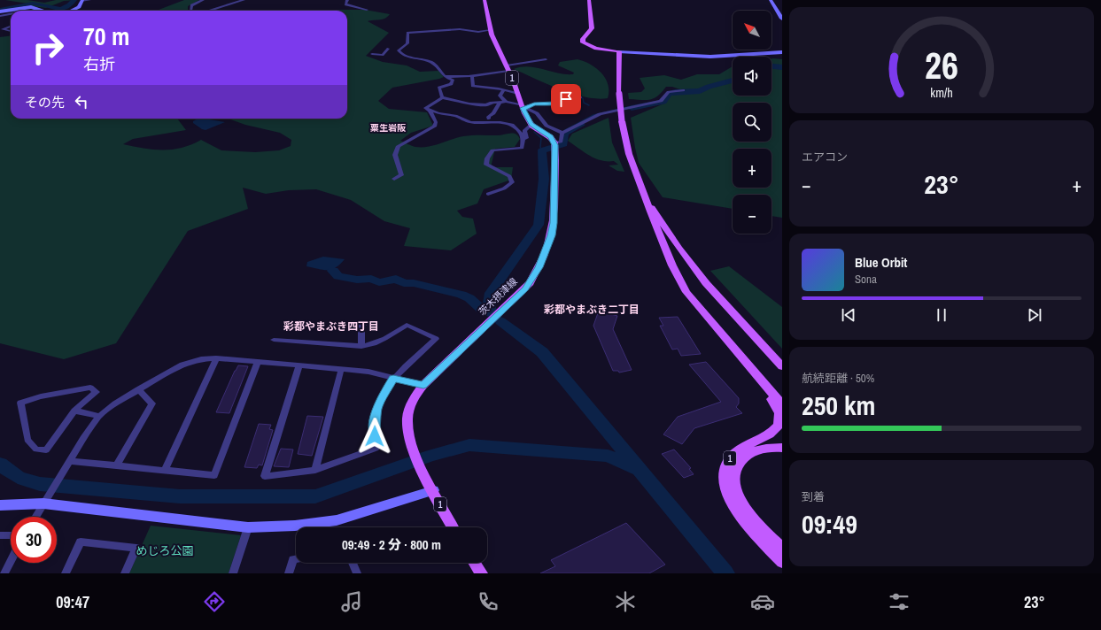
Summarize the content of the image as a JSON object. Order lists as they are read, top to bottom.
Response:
{
  "streets": {
    "main road": ["1", "茨木摂津線"]
  },
  "crossings": [
    ["1", "茨木摂津線"]
  ],
  "districts": ["粟生岩阪", "彩都やまぶき二丁目", "彩都やまぶき四丁目"],
  "parks": ["めじろ公園"],
  "north": "top left",
  "page": {
    "map_buttons": ["+", "−"],
    "turn": ["70 m", "右折"],
    "then": "その先",
    "tile": [
      "エアコン",
      ["航続距離 · 50%", "250 km"],
      ["到着", "09:49"]
    ],
    "heat": ["−", "23°", "+"],
    "song": ["Blue Orbit", "Sona"],
    "limit": "30",
    "trip": "09:49 · 2 分 · 800 m",
    "tabs": ["09:47", "23°"],
    "gauge": ["26", "km/h"]
  }
}
